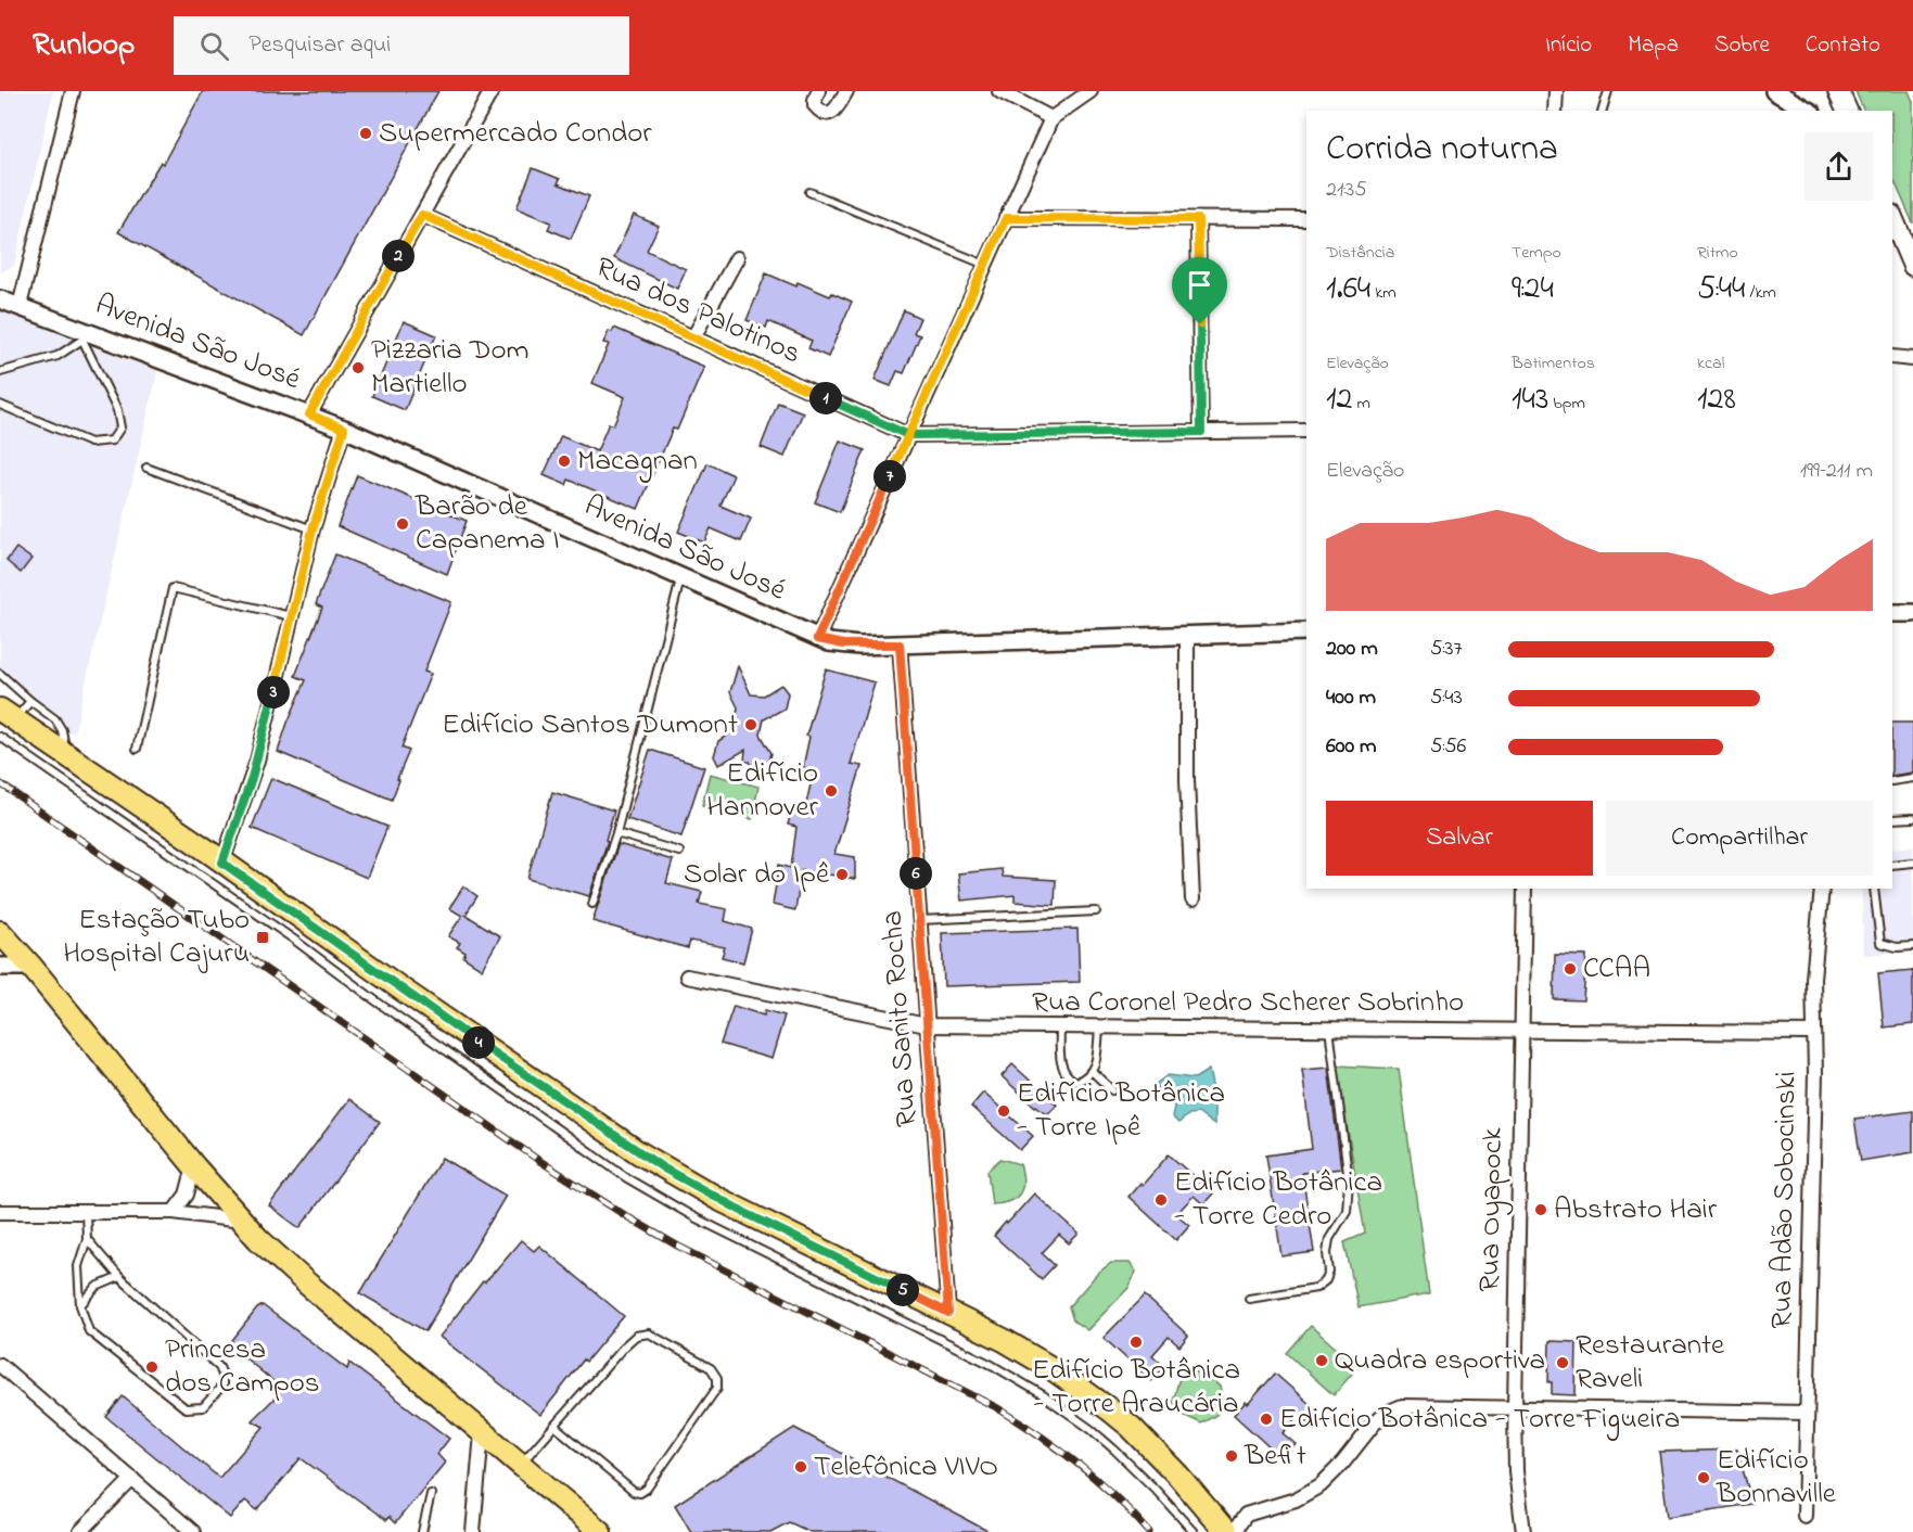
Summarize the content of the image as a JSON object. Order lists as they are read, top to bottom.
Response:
{
  "streets": {
    "street": [
      "Rua dos Palotinos",
      "Avenida São José",
      "Rua Coronel Pedro Scherer Sobrinho",
      "Rua Sanito Rocha",
      "Rua Adão Sobocinski",
      "Rua Oyapock"
    ]
  },
  "crossings": [
    ["Avenida São José", "Rua Sanito Rocha"],
    ["Rua Coronel Pedro Scherer Sobrinho", "Rua Sanito Rocha"],
    ["Rua Coronel Pedro Scherer Sobrinho", "Rua Adão Sobocinski"],
    ["Rua Coronel Pedro Scherer Sobrinho", "Rua Oyapock"]
  ],
  "places": {
    "other": [
      "Supermercado Condor",
      "Pizzaria Dom Martiello",
      "Macagnan",
      "Barão de Capanema I",
      "Edifício Santos Dumont",
      "Edifício Hannover",
      "Solar do Ipê",
      "CCAA",
      "Edifício Botânica - Torre Ipê",
      "Edifício Botânica - Torre Cedro",
      "Abstrato Hair",
      "Edifício Botânica - Torre Araucária",
      "Quadra esportiva",
      "Restaurante Raveli",
      "Princesa dos Campos",
      "Edifício Botânica - Torre Figueira",
      "Befit",
      "Telefônica VIVO",
      "Edifício Bonnaville"
    ],
    "transit": ["Estação Tubo Hospital Cajuru"]
  },
  "page": {
    "header": "Runloop",
    "search": "Pesquisar aqui",
    "nav": [
      "Início",
      "Mapa",
      "Sobre",
      "Contato"
    ],
    "heading": ["Corrida noturna", "21:35"],
    "stats": [
      ["Distância", "1.64 km"],
      ["Tempo", "9:24"],
      ["Ritmo", "5:44 /km"],
      ["Elevação", "12 m"],
      ["Batimentos", "143 bpm"],
      ["kcal", "128"]
    ],
    "pins": [
      "2",
      "1",
      "7",
      "3",
      "6",
      "4",
      "5"
    ],
    "chart": ["Elevação", "199–211 m"],
    "list": [
      {
        "name": "200 m",
        "note": "5:37"
      },
      {
        "name": "400 m",
        "note": "5:43"
      },
      {
        "name": "600 m",
        "note": "5:56"
      }
    ],
    "buttons": ["Salvar", "Compartilhar"]
  }
}
